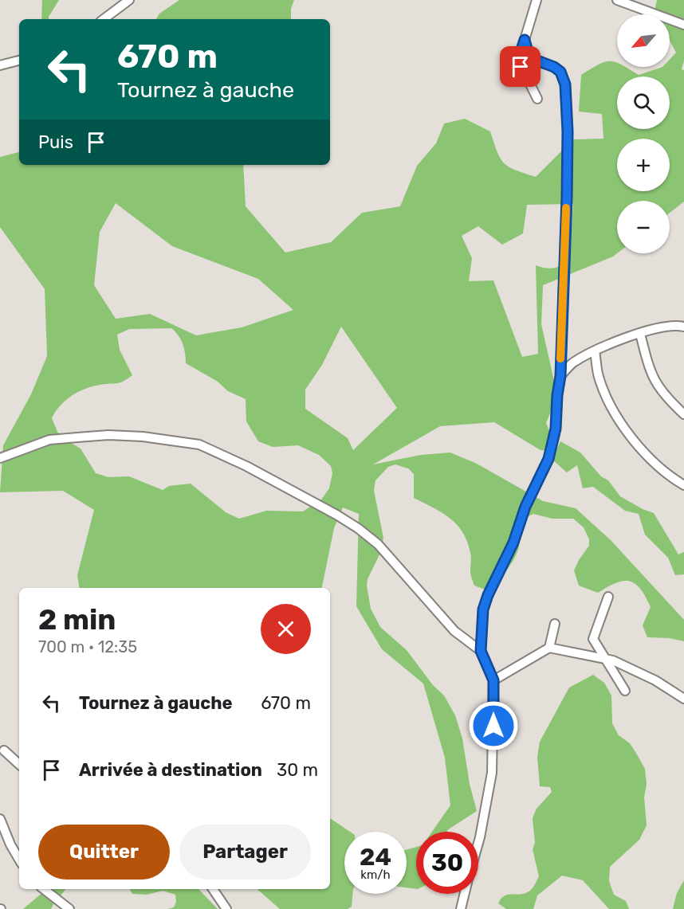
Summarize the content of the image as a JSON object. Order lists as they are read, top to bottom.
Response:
{
  "north": "bottom left",
  "page": {
    "map_buttons": ["+", "−"],
    "turn": ["670 m", "Tournez à gauche"],
    "then": "Puis",
    "heading": ["2 min", "700 m · 12:35"],
    "list": [
      {
        "name": "Tournez à gauche",
        "value": "670 m"
      },
      {
        "name": "Arrivée à destination",
        "value": "30 m"
      }
    ],
    "buttons": ["Quitter", "Partager"],
    "speed": "24 km/h",
    "limit": "30"
  }
}
